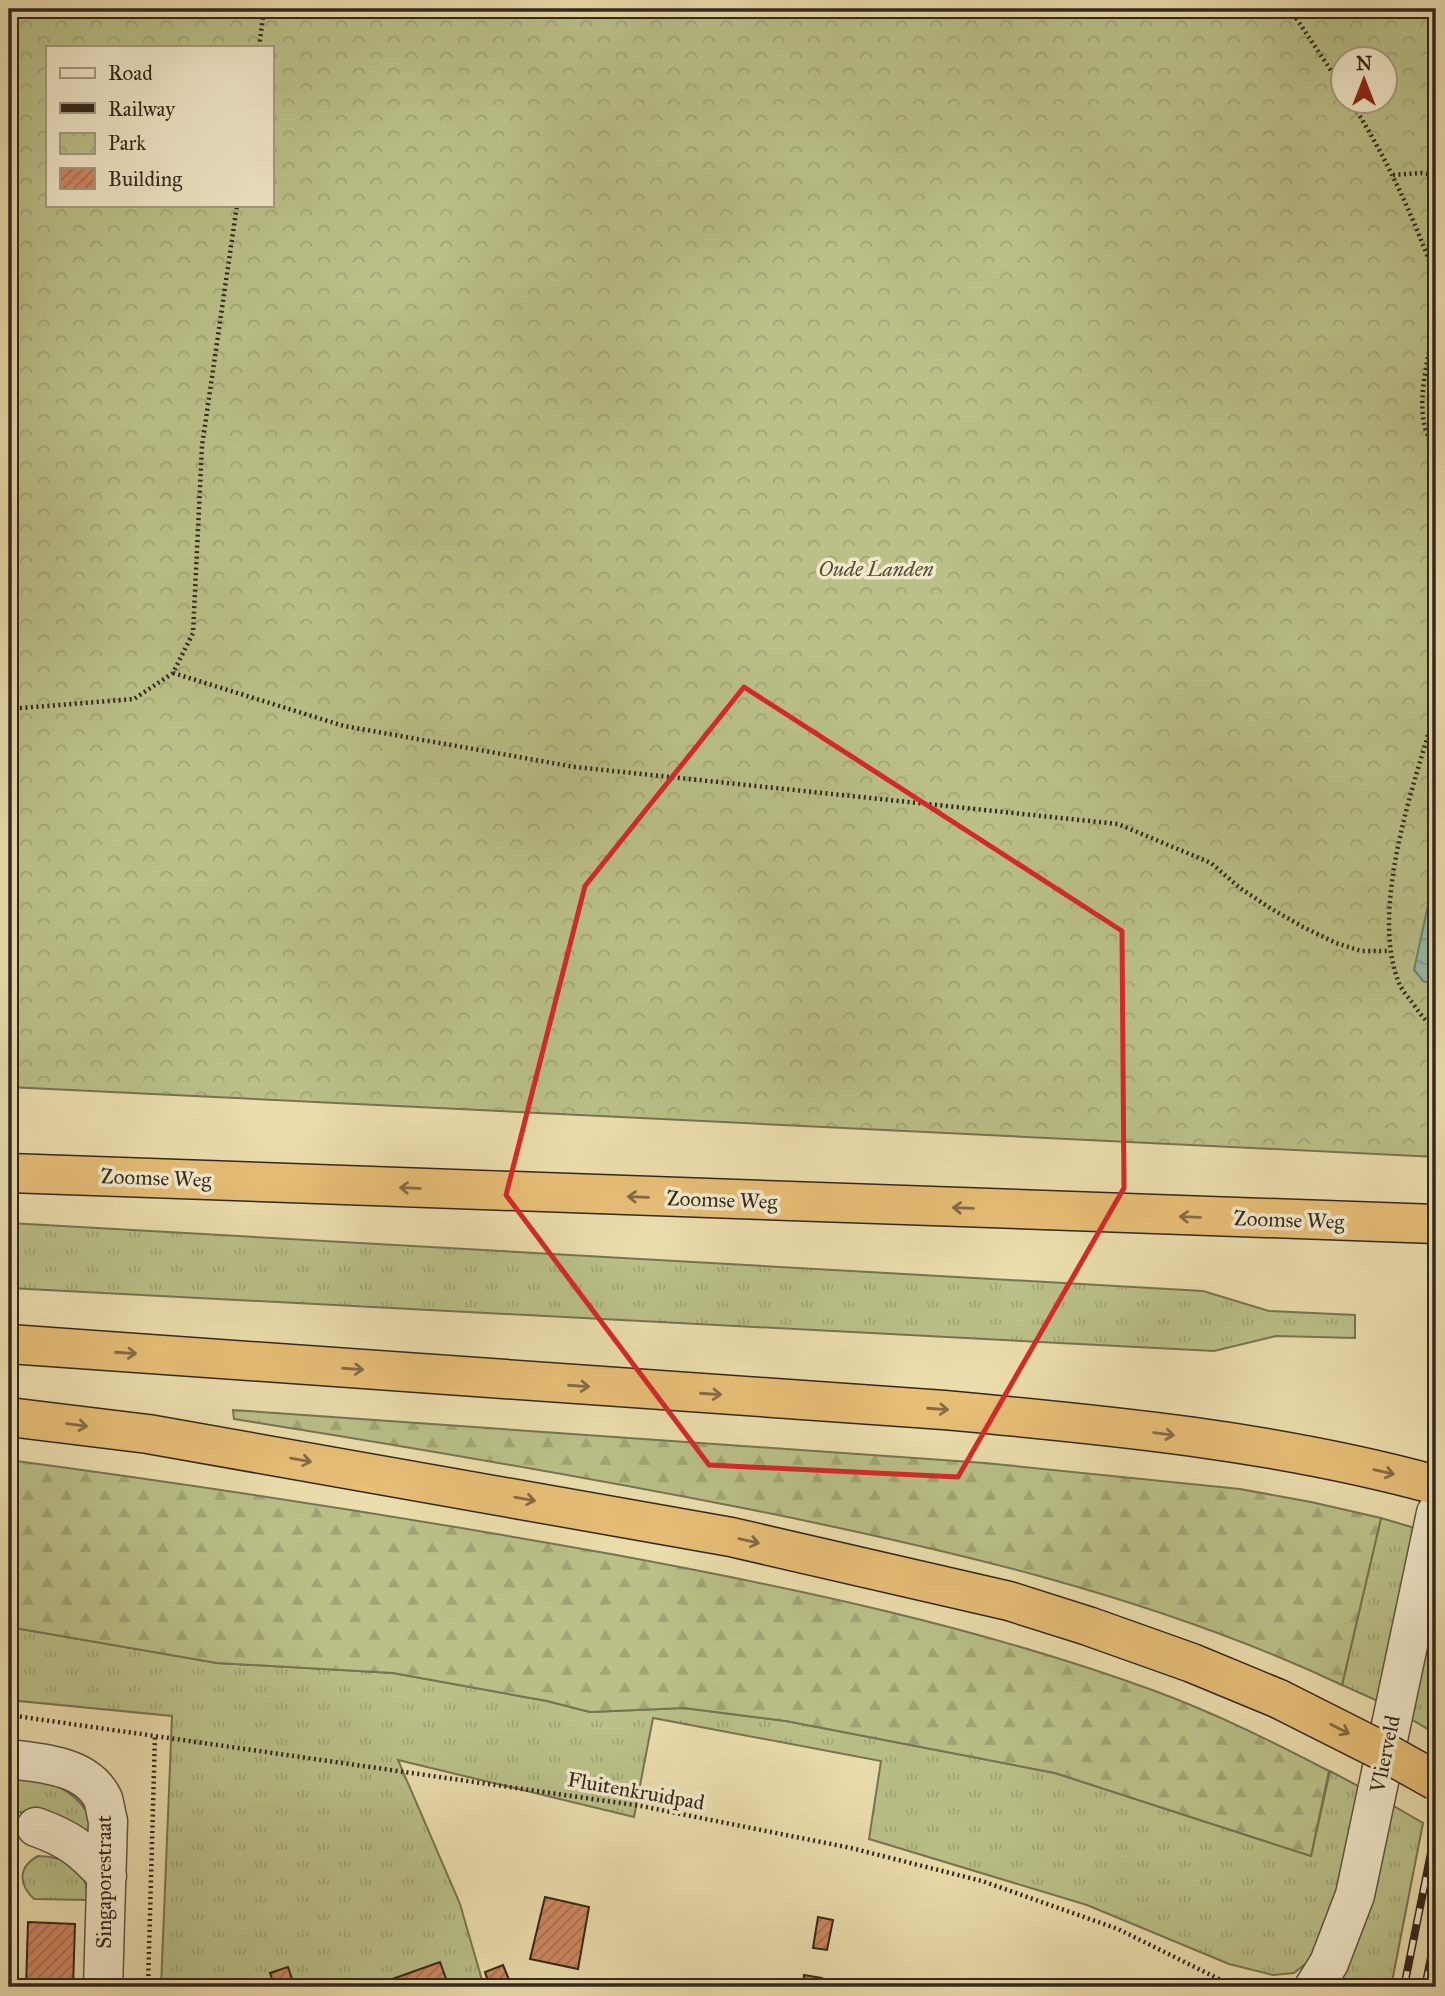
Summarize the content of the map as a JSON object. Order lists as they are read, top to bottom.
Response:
{
  "streets": {
    "highway": ["Zoomse Weg"],
    "street": ["Vlierveld", "Singaporestraat"],
    "path": ["Fluitenkruidpad"]
  },
  "parks": ["Oude Landen"],
  "legend": [
    "Road",
    "Railway",
    "Park",
    "Building"
  ],
  "north": "top"
}
